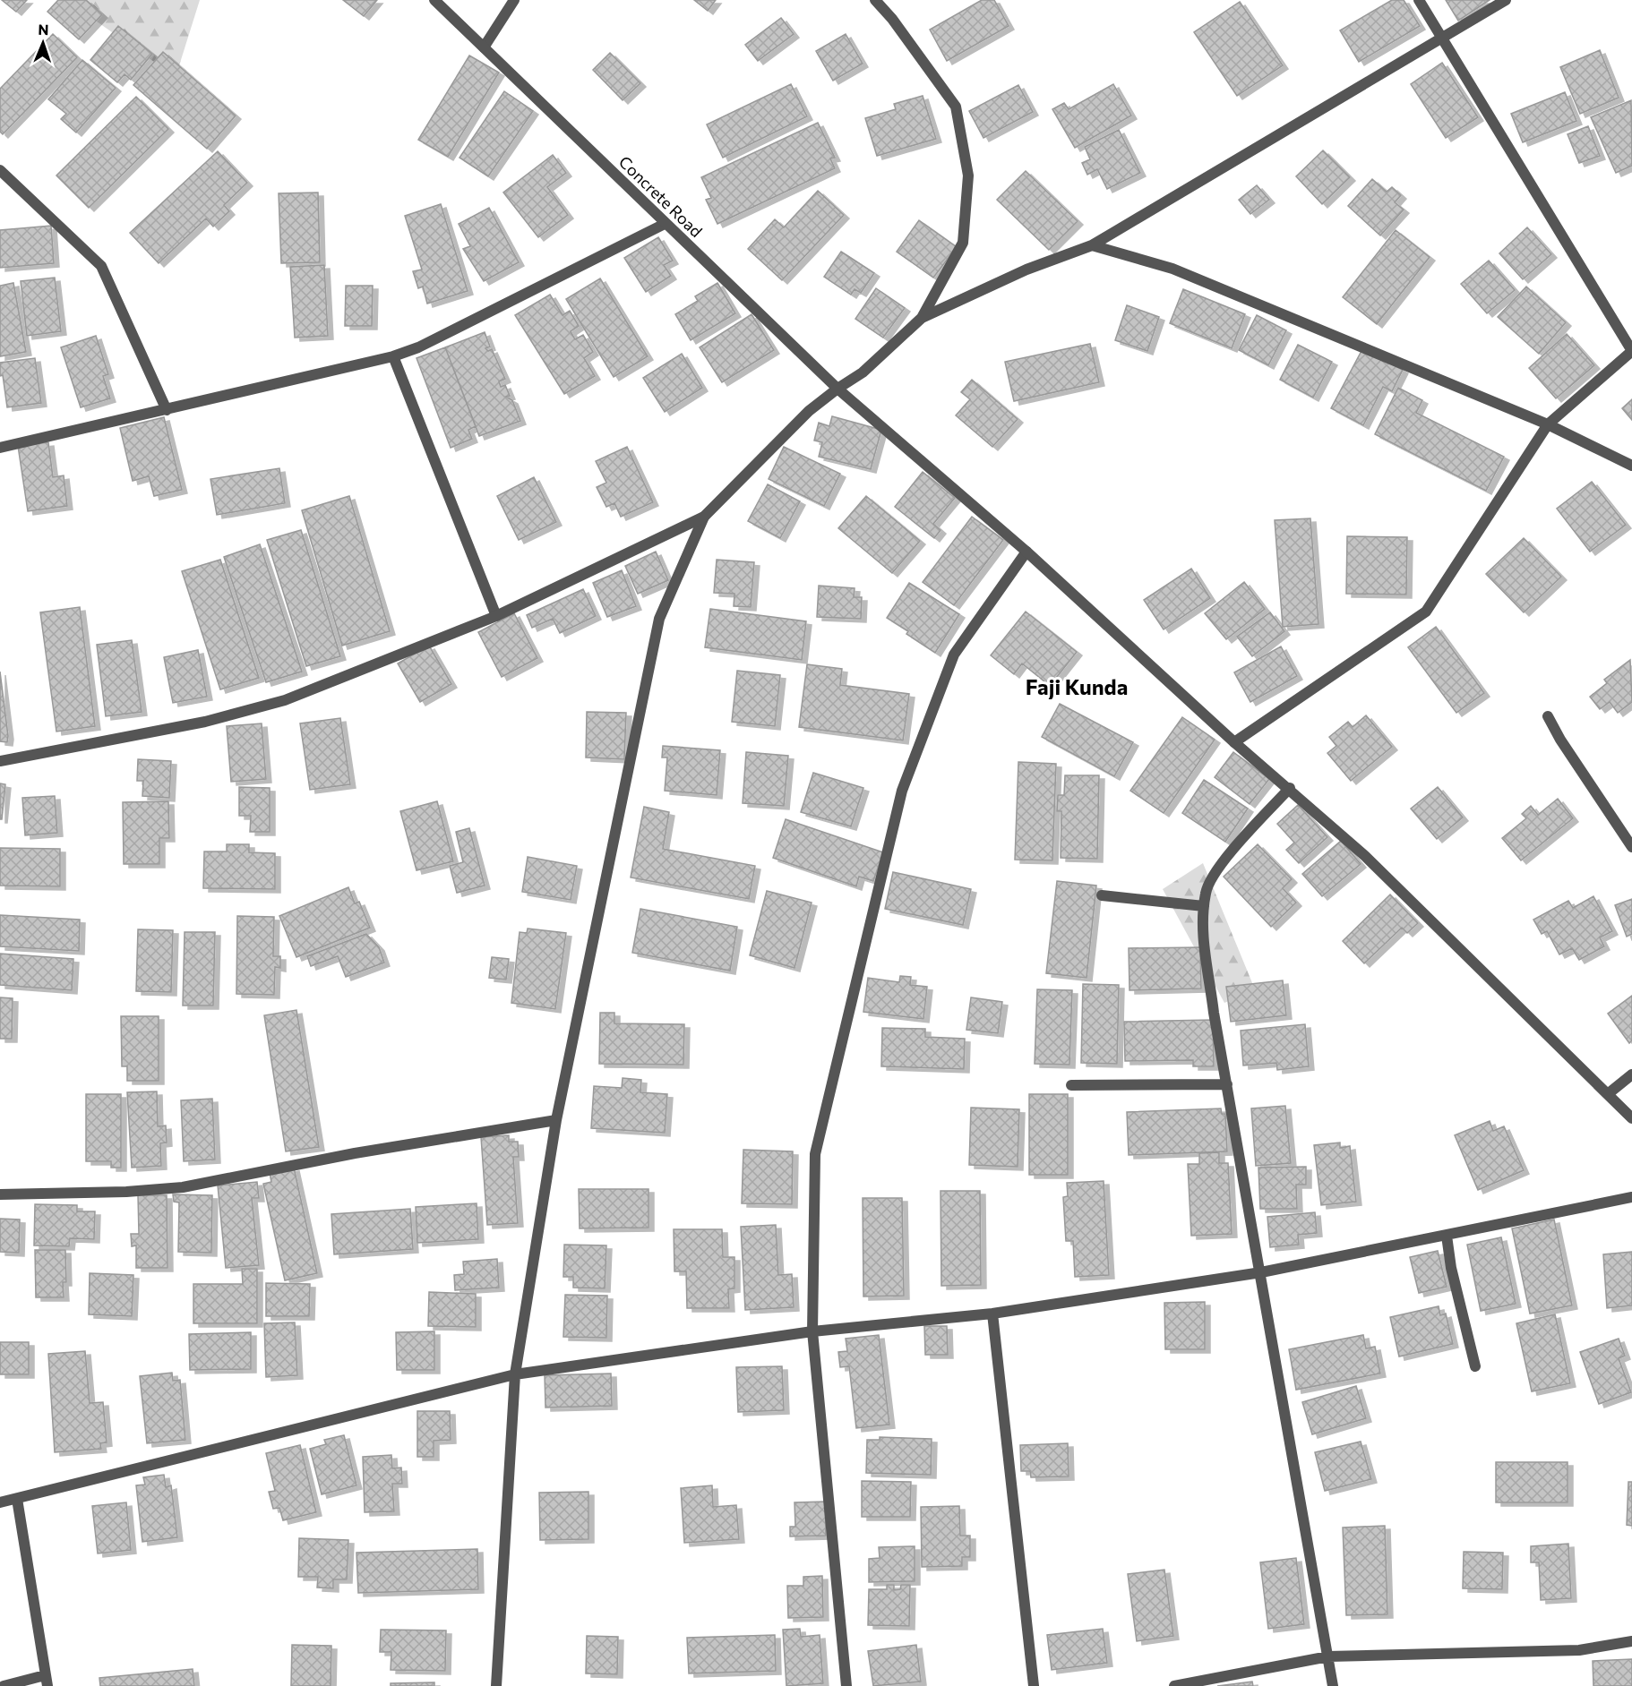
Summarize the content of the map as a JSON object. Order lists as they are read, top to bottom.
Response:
{
  "streets": {
    "street": ["Concrete Road"]
  },
  "districts": ["Faji Kunda"],
  "north": "top"
}
